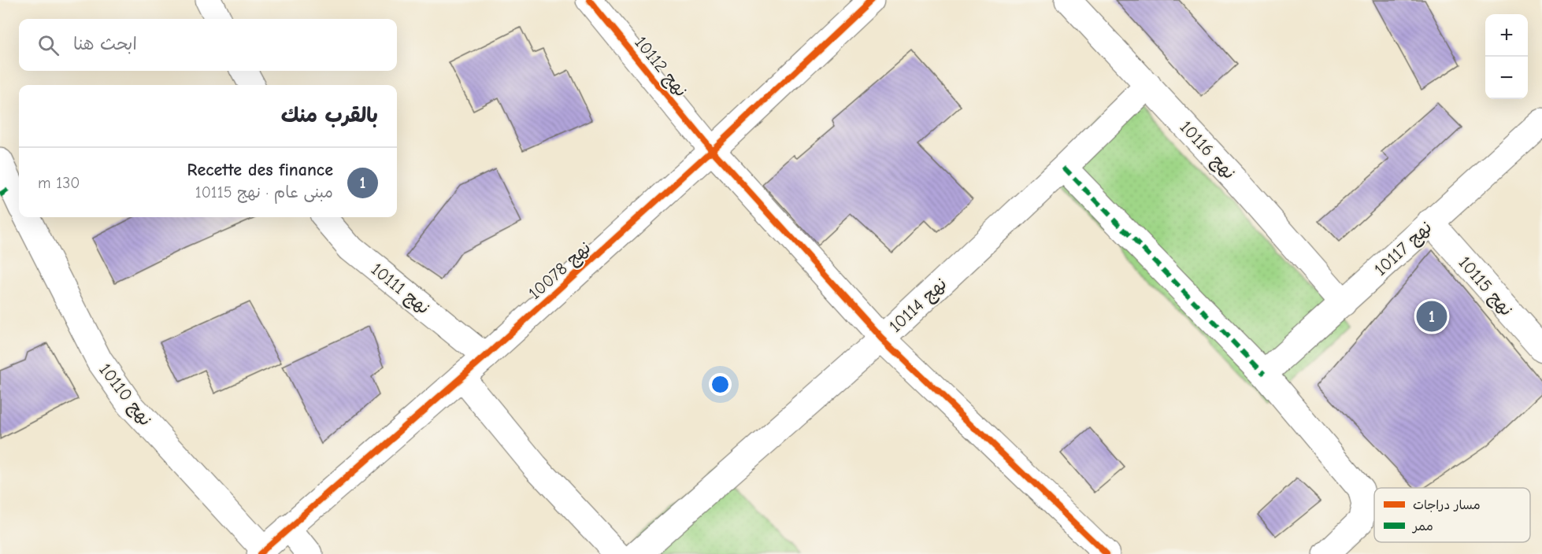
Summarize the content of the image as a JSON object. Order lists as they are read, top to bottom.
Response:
{
  "streets": {
    "street": [
      "نهج 10112",
      "نهج 10116",
      "نهج 10117",
      "نهج 10078",
      "نهج 10115",
      "نهج 10111",
      "نهج 10114",
      "نهج 10110"
    ]
  },
  "crossings": [
    ["نهج 10112", "نهج 10078"],
    ["نهج 10112", "نهج 10114"],
    ["نهج 10116", "نهج 10117"],
    ["نهج 10116", "نهج 10114"],
    ["نهج 10117", "نهج 10115"],
    ["نهج 10078", "نهج 10111"],
    ["نهج 10078", "نهج 10110"]
  ],
  "legend": ["مسار دراجات", "ممر"],
  "page": {
    "map_buttons": ["+", "−"],
    "search": "ابحث هنا",
    "heading": "بالقرب منك",
    "list": [
      {
        "mark": "1",
        "name": "Recette des finance",
        "note": "مبنى عام · نهج 10115",
        "value": "130 m"
      }
    ],
    "pins": "1"
  }
}
